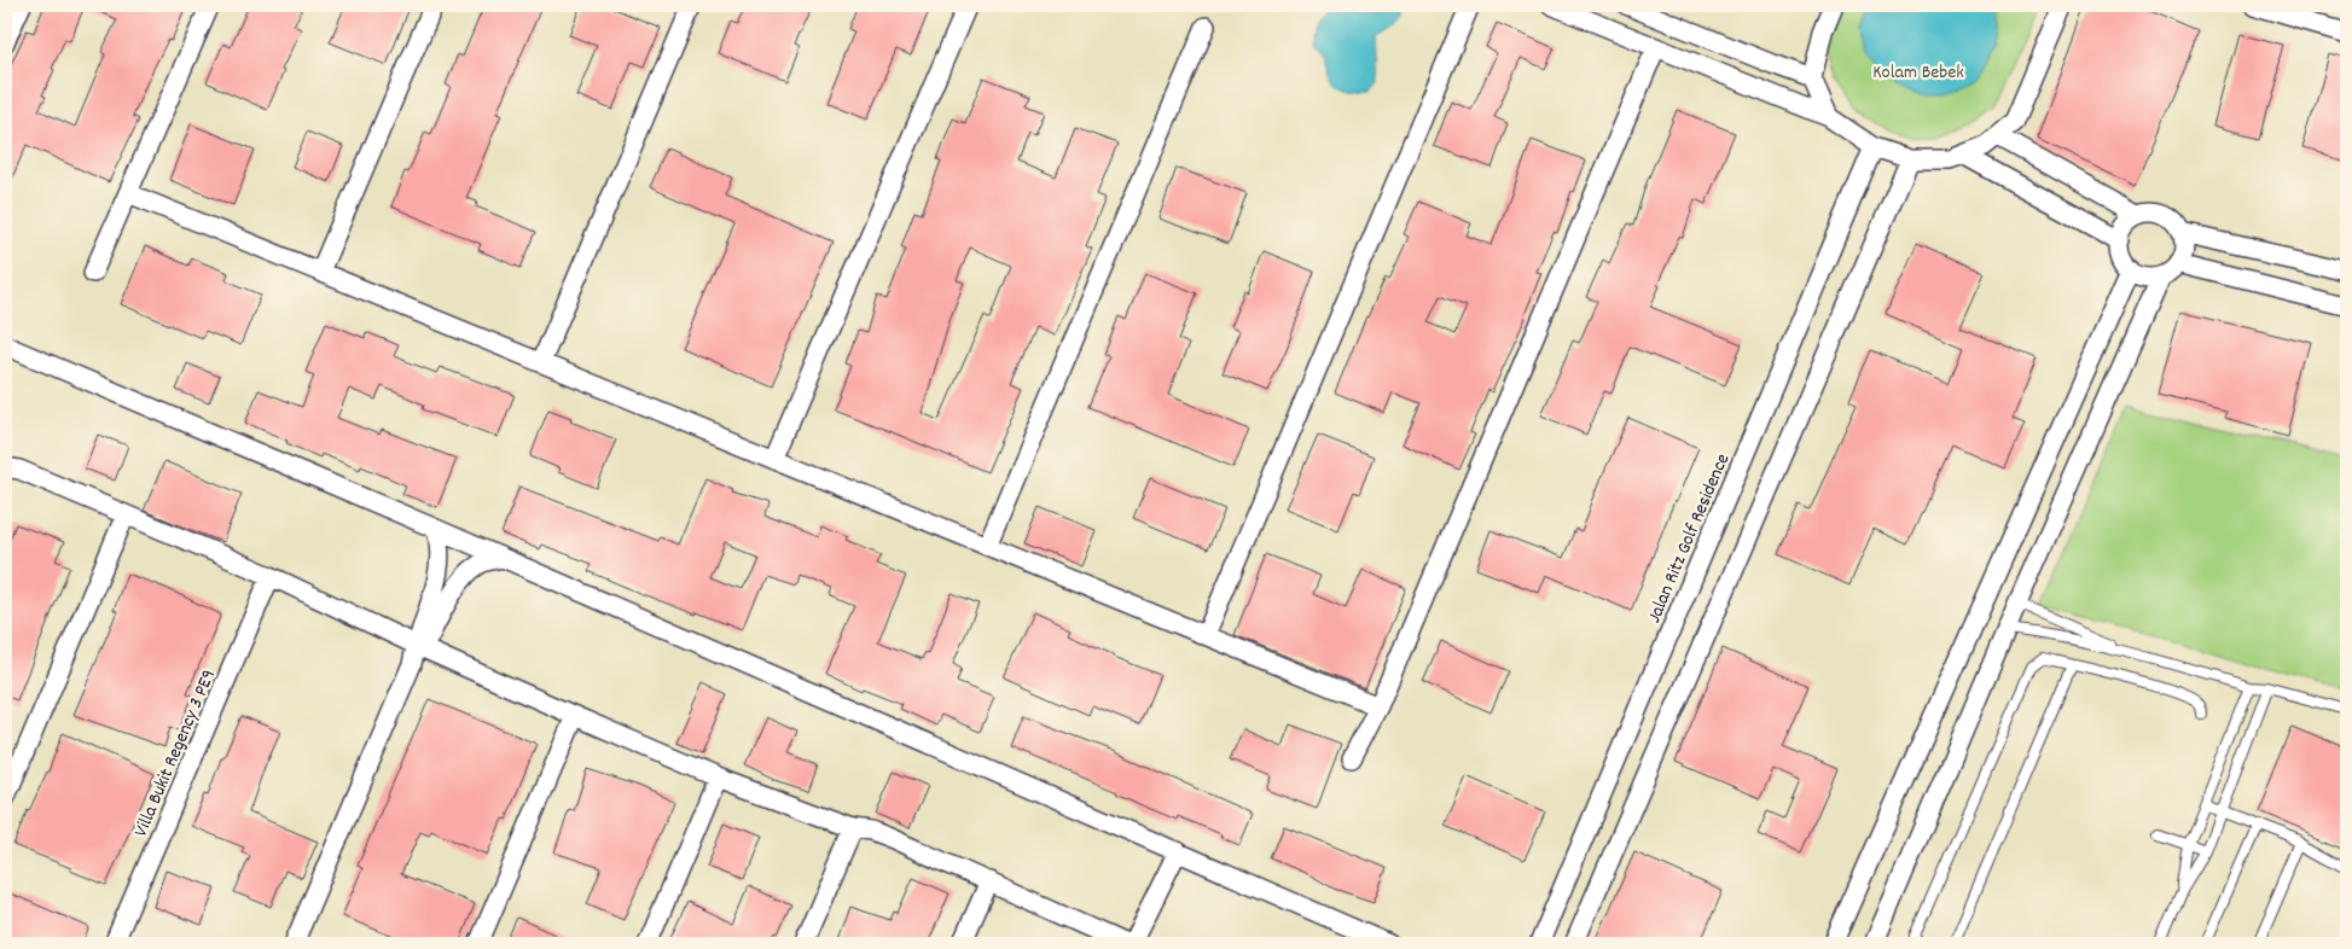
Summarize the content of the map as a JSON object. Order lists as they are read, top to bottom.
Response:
{
  "streets": {
    "street": ["Jalan Ritz Golf Residence", "Villa Bukit Regency 3 PE9"]
  },
  "parks": ["Kolam Bebek"]
}
